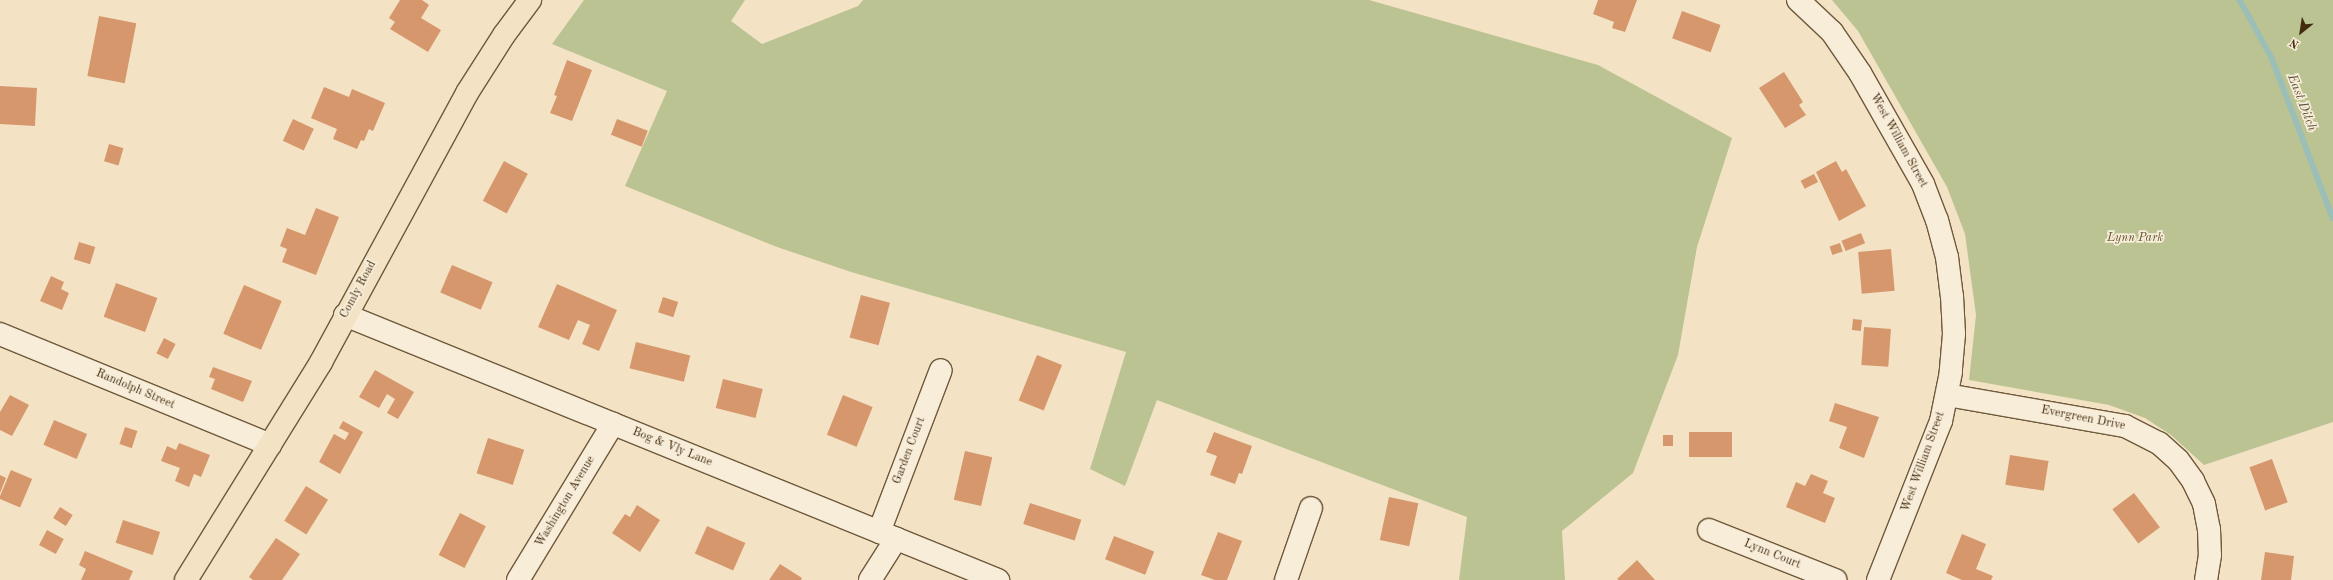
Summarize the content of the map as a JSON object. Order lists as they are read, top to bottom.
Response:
{
  "streets": {
    "main road": ["Comly Road"],
    "street": [
      "West William Street",
      "Randolph Street",
      "Evergreen Drive",
      "Bog & Vly Lane",
      "Garden Court",
      "Washington Avenue",
      "Lynn Court"
    ]
  },
  "crossings": [
    ["West William Street", "Evergreen Drive"],
    ["Comly Road", "Randolph Street"],
    ["Comly Road", "Bog & Vly Lane"],
    ["Bog & Vly Lane", "Garden Court"],
    ["Bog & Vly Lane", "Washington Avenue"]
  ],
  "water": ["East Ditch"],
  "parks": ["Lynn Park"],
  "north": "bottom left"
}
